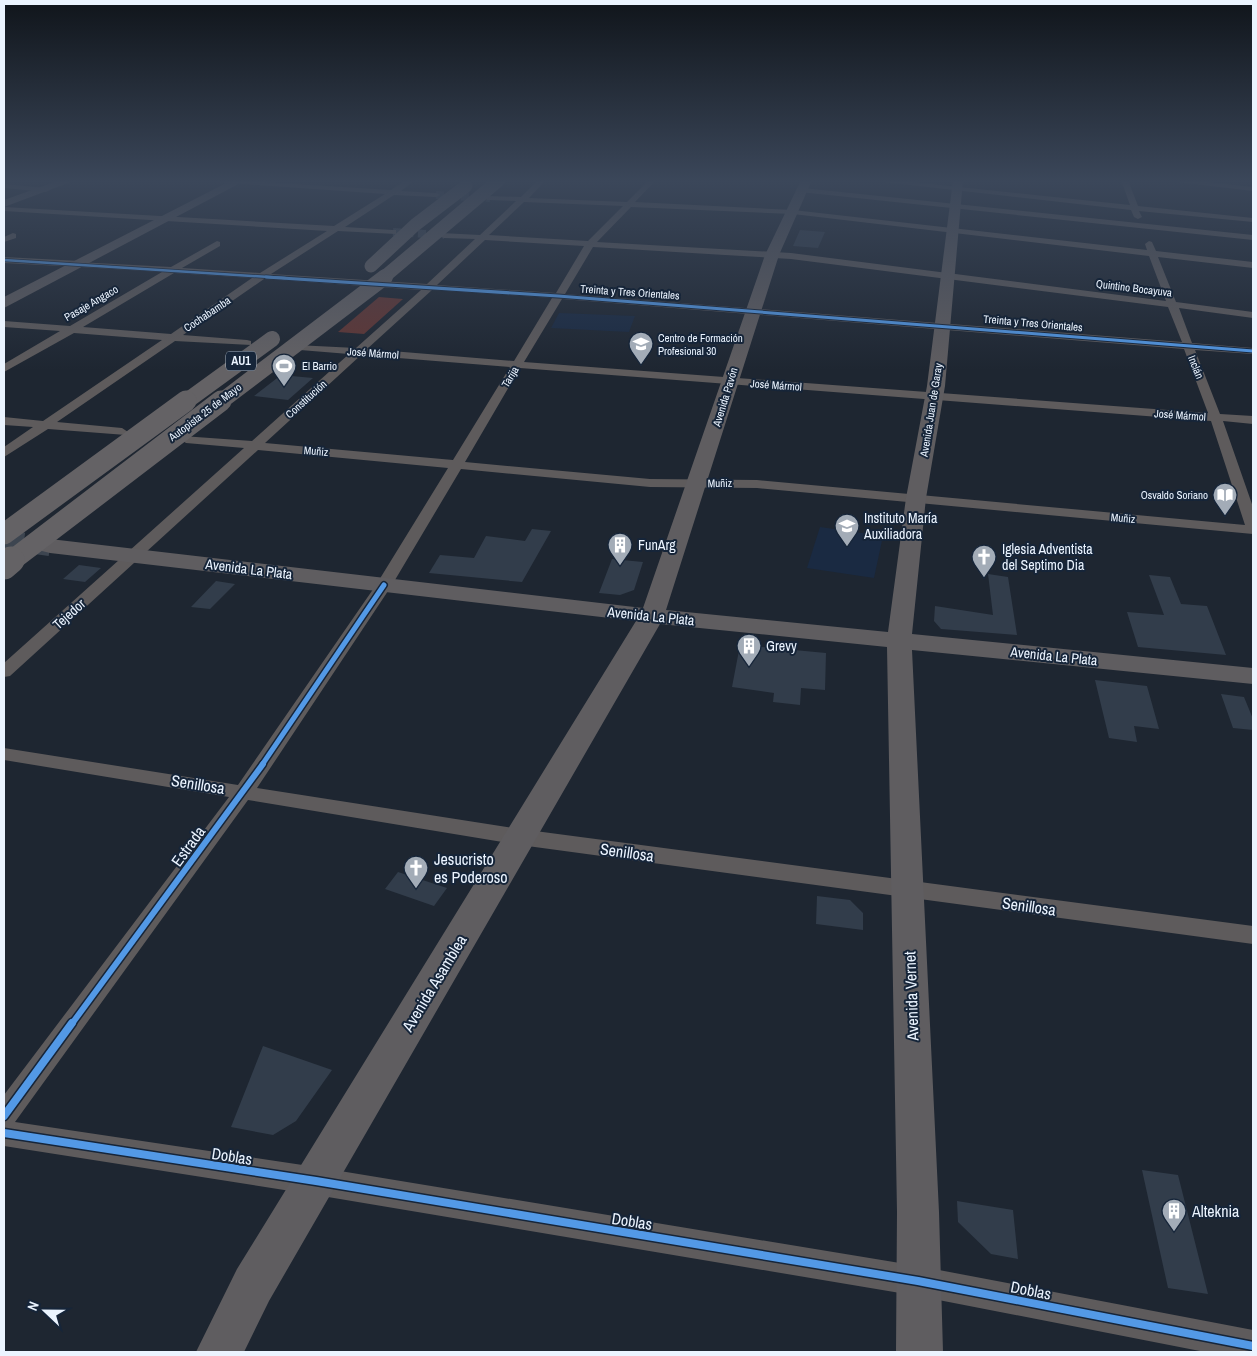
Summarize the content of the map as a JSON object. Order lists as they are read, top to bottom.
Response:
{
  "streets": {
    "highway": ["AU1", "Autopista 25 de Mayo"],
    "main road": [
      "Avenida Pavón",
      "Avenida Juan de Garay",
      "Avenida La Plata",
      "Avenida Asamblea",
      "Avenida Vernet"
    ],
    "street": [
      "Quintino Bocayuva",
      "Treinta y Tres Orientales",
      "Pasaje Angaco",
      "Cochabamba",
      "José Mármol",
      "Inclán",
      "Tarija",
      "Constitución",
      "Muñiz",
      "Tejedor",
      "Senillosa",
      "Estrada",
      "Doblas"
    ]
  },
  "crossings": [
    ["Quintino Bocayuva", "Inclán"],
    ["Quintino Bocayuva", "Tarija"],
    ["Quintino Bocayuva", "Avenida Pavón"],
    ["Quintino Bocayuva", "Avenida Juan de Garay"],
    ["Treinta y Tres Orientales", "Pasaje Angaco"],
    ["Treinta y Tres Orientales", "Cochabamba"],
    ["Treinta y Tres Orientales", "Inclán"],
    ["Treinta y Tres Orientales", "Tarija"],
    ["Treinta y Tres Orientales", "Avenida Pavón"],
    ["Treinta y Tres Orientales", "Constitución"],
    ["Treinta y Tres Orientales", "Avenida Juan de Garay"],
    ["José Mármol", "Inclán"],
    ["José Mármol", "Tarija"],
    ["José Mármol", "Avenida Pavón"],
    ["José Mármol", "Constitución"],
    ["José Mármol", "Avenida Juan de Garay"],
    ["Inclán", "Muñiz"],
    ["Tarija", "Muñiz"],
    ["Tarija", "Avenida La Plata"],
    ["Tarija", "Estrada"],
    ["Avenida Pavón", "Muñiz"],
    ["Avenida Pavón", "Avenida La Plata"],
    ["Avenida Pavón", "Avenida Asamblea"],
    ["Constitución", "Muñiz"],
    ["Constitución", "Avenida La Plata"],
    ["Constitución", "Tejedor"],
    ["Avenida Juan de Garay", "Muñiz"],
    ["Avenida Juan de Garay", "Avenida La Plata"],
    ["Avenida Juan de Garay", "Avenida Vernet"],
    ["Avenida La Plata", "Tejedor"],
    ["Avenida La Plata", "Estrada"],
    ["Avenida La Plata", "Avenida Asamblea"],
    ["Avenida La Plata", "Avenida Vernet"],
    ["Senillosa", "Estrada"],
    ["Senillosa", "Avenida Asamblea"],
    ["Senillosa", "Avenida Vernet"],
    ["Avenida Asamblea", "Doblas"],
    ["Avenida Vernet", "Doblas"]
  ],
  "places": {
    "school or university": ["Centro de Formación Profesional 30", "Instituto María Auxiliadora"],
    "sports": ["El Barrio"],
    "library": ["Osvaldo Soriano"],
    "building": ["FunArg", "Grevy", "Alteknia"],
    "church": ["Iglesia Adventista del Septimo Dia", "Jesucristo es Poderoso"]
  },
  "north": "left"
}
